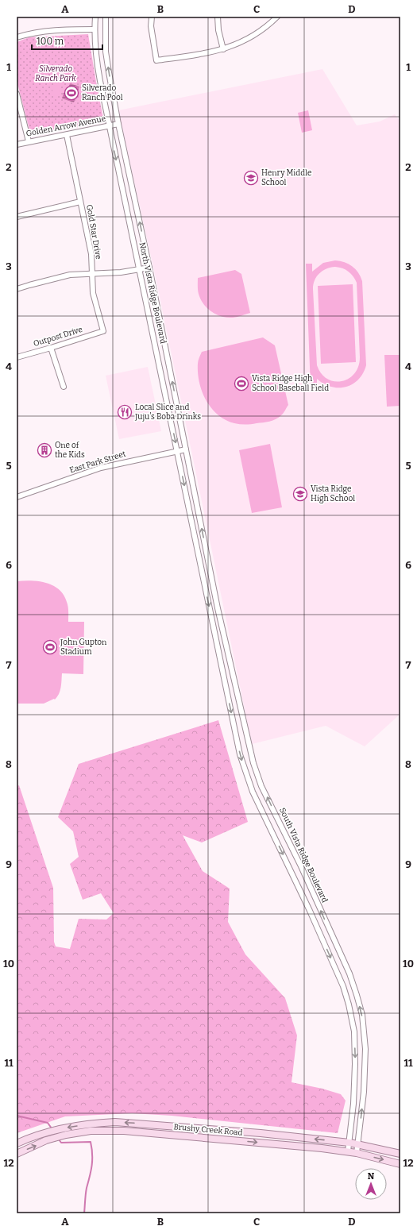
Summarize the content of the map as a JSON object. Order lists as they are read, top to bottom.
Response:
{
  "streets": {
    "main road": ["Brushy Creek Road"],
    "street": [
      "Golden Arrow Avenue",
      "Gold Star Drive",
      "North Vista Ridge Boulevard",
      "Outpost Drive",
      "East Park Street",
      "South Vista Ridge Boulevard"
    ]
  },
  "crossings": [
    ["Golden Arrow Avenue", "Gold Star Drive"],
    ["Golden Arrow Avenue", "North Vista Ridge Boulevard"],
    ["Gold Star Drive", "Outpost Drive"],
    ["North Vista Ridge Boulevard", "East Park Street"],
    ["North Vista Ridge Boulevard", "South Vista Ridge Boulevard"],
    ["North Vista Ridge Boulevard", "Brushy Creek Road"],
    ["South Vista Ridge Boulevard", "Brushy Creek Road"]
  ],
  "one_way": ["South Vista Ridge Boulevard"],
  "parks": ["Silverado Ranch Park"],
  "places": {
    "sports": ["Silverado Ranch Pool", "Vista Ridge High School Baseball Field", "John Gupton Stadium"],
    "school or university": ["Henry Middle School", "Vista Ridge High School"],
    "restaurant": ["Local Slice and Juju's Boba Drinks"],
    "building": ["One of the Kids"]
  },
  "scale_bar": "100 m",
  "north": "top",
  "grid": {
    "columns": [
      "A",
      "B",
      "C",
      "D"
    ],
    "rows": [
      "1",
      "2",
      "3",
      "4",
      "5",
      "6",
      "7",
      "8",
      "9",
      "10",
      "11",
      "12"
    ]
  }
}
